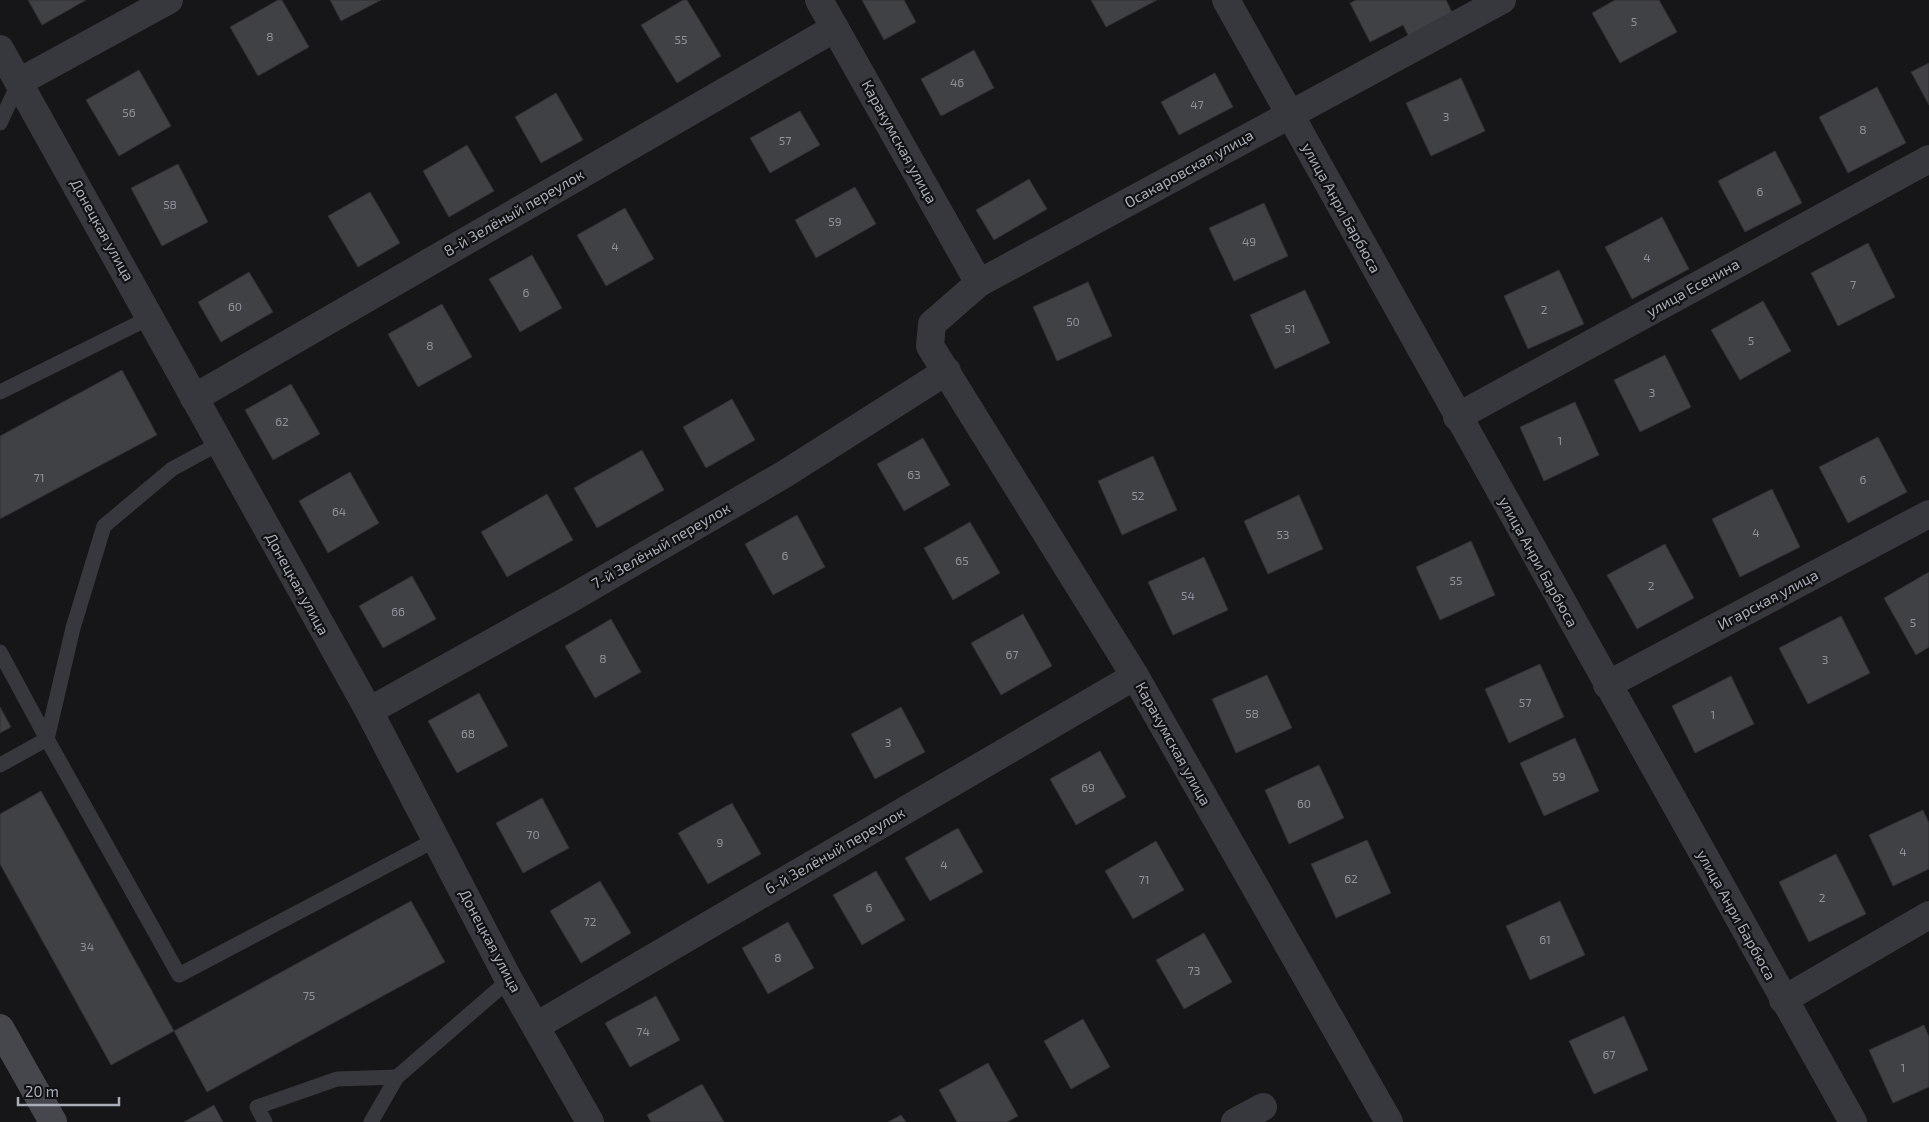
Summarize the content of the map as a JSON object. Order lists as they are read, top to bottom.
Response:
{
  "streets": {
    "street": [
      "Каракумская улица",
      "Осакаровская улица",
      "улица Анри Барбюса",
      "8-й Зелёный переулок",
      "Донецкая улица",
      "улица Есенина",
      "7-й Зелёный переулок",
      "Игарская улица",
      "6-й Зелёный переулок"
    ]
  },
  "crossings": [
    ["Каракумская улица", "Осакаровская улица"],
    ["Каракумская улица", "8-й Зелёный переулок"],
    ["Каракумская улица", "7-й Зелёный переулок"],
    ["Каракумская улица", "6-й Зелёный переулок"],
    ["Осакаровская улица", "улица Анри Барбюса"],
    ["Осакаровская улица", "7-й Зелёный переулок"],
    ["улица Анри Барбюса", "улица Есенина"],
    ["улица Анри Барбюса", "Игарская улица"],
    ["8-й Зелёный переулок", "Донецкая улица"],
    ["Донецкая улица", "7-й Зелёный переулок"],
    ["Донецкая улица", "6-й Зелёный переулок"]
  ],
  "house_numbers": [
    "5",
    "8",
    "55",
    "46",
    "47",
    "56",
    "3",
    "8",
    "57",
    "6",
    "58",
    "59",
    "49",
    "4",
    "4",
    "7",
    "6",
    "60",
    "2",
    "50",
    "51",
    "5",
    "8",
    "3",
    "62",
    "1",
    "63",
    "71",
    "6",
    "52",
    "64",
    "4",
    "53",
    "6",
    "65",
    "55",
    "2",
    "54",
    "66",
    "5",
    "67",
    "8",
    "3",
    "57",
    "58",
    "1",
    "68",
    "3",
    "59",
    "69",
    "60",
    "70",
    "9",
    "4",
    "4",
    "62",
    "71",
    "2",
    "6",
    "72",
    "61",
    "34",
    "8",
    "73",
    "75",
    "74",
    "67",
    "1"
  ],
  "scale_bar": "20 m"
}
